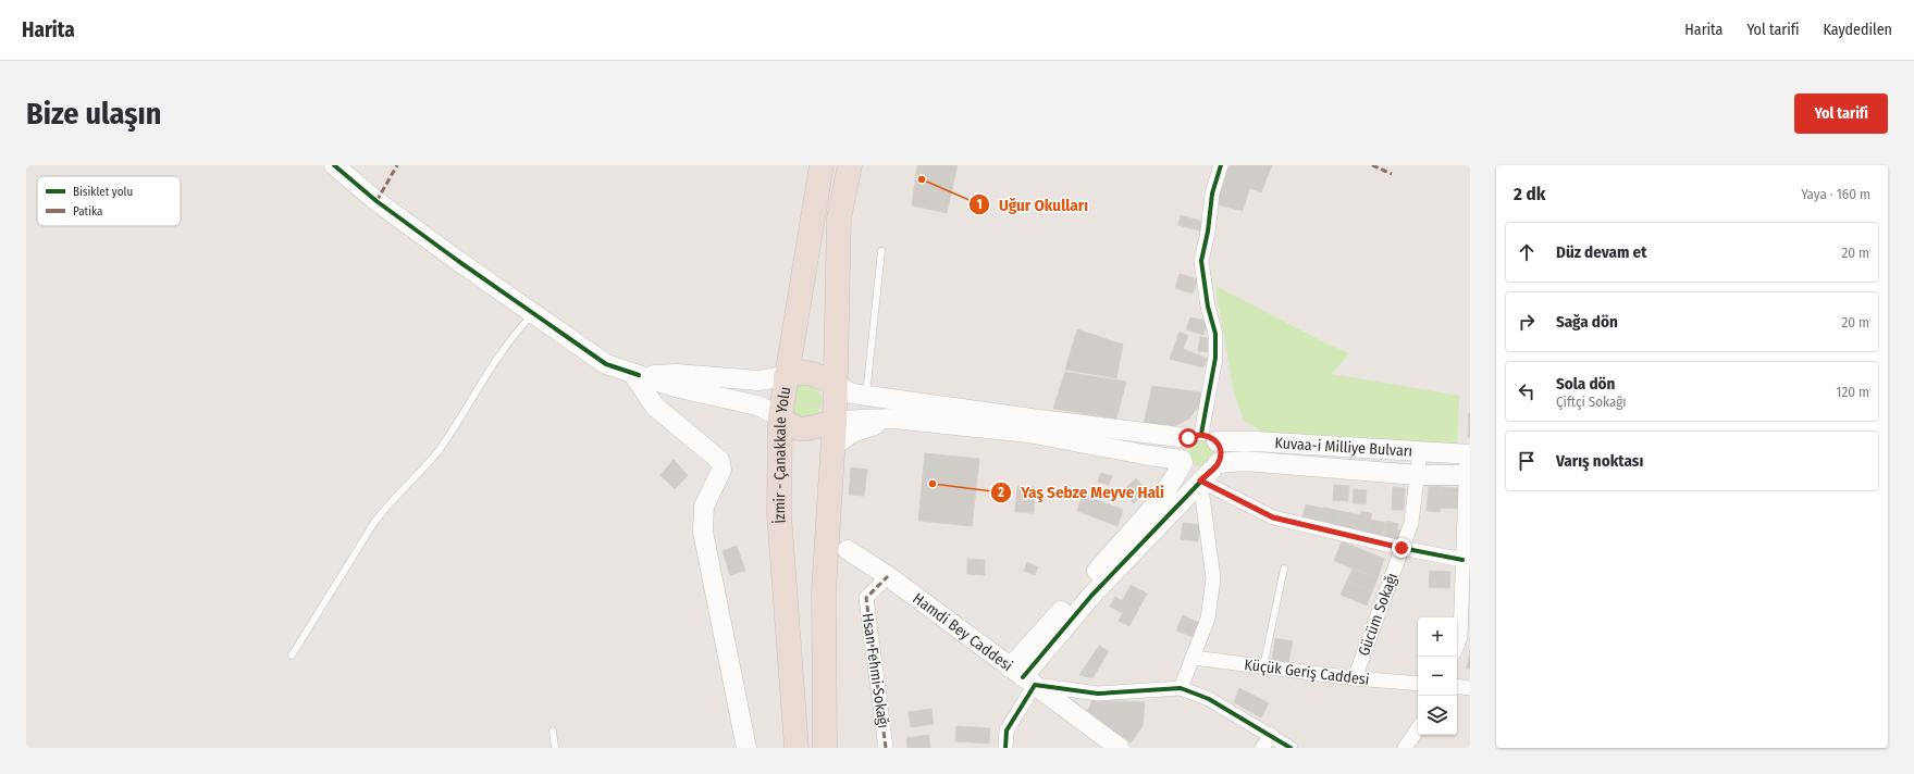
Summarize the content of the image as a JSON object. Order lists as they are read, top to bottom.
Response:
{
  "streets": {
    "highway": ["İzmir - Çanakkale Yolu"],
    "main road": ["Kuvaa-i Milliye Bulvarı", "Hamdi Bey Caddesi"],
    "street": ["Gücüm Sokağı", "Hsan Fehmi Sokağı", "Küçük Geriş Caddesi"]
  },
  "crossings": [
    ["Kuvaa-i Milliye Bulvarı", "İzmir - Çanakkale Yolu"],
    ["Kuvaa-i Milliye Bulvarı", "Gücüm Sokağı"],
    ["Gücüm Sokağı", "Küçük Geriş Caddesi"],
    ["Hamdi Bey Caddesi", "Hsan Fehmi Sokağı"]
  ],
  "places": ["Uğur Okulları", "Yaş Sebze Meyve Hali"],
  "legend": ["Bisiklet yolu", "Patika"],
  "page": {
    "header": "Harita",
    "nav": ["Harita", "Yol tarifi", "Kaydedilen"],
    "buttons": "Yol tarifi",
    "title": "Bize ulaşın",
    "heading": ["2 dk", "Yaya · 160 m"],
    "list": [
      ["Düz devam et", "20 m"],
      ["Sağa dön", "20 m"],
      ["Sola dön", "Çiftçi Sokağı", "120 m"],
      "Varış noktası"
    ],
    "map_buttons": ["+", "−"]
  }
}
